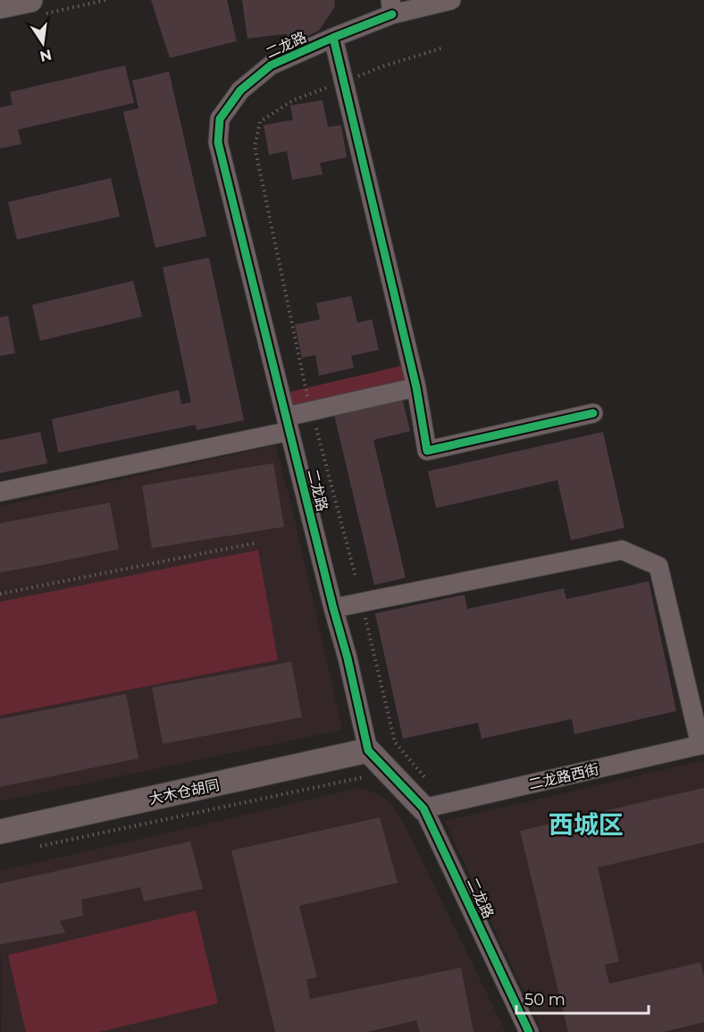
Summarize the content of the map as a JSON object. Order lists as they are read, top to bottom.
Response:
{
  "streets": {
    "street": ["二龙路", "二龙路西街", "大木仓胡同"]
  },
  "crossings": [
    ["二龙路", "二龙路西街"],
    ["二龙路", "大木仓胡同"]
  ],
  "districts": ["西城区"],
  "scale_bar": "50 m",
  "north": "bottom"
}
